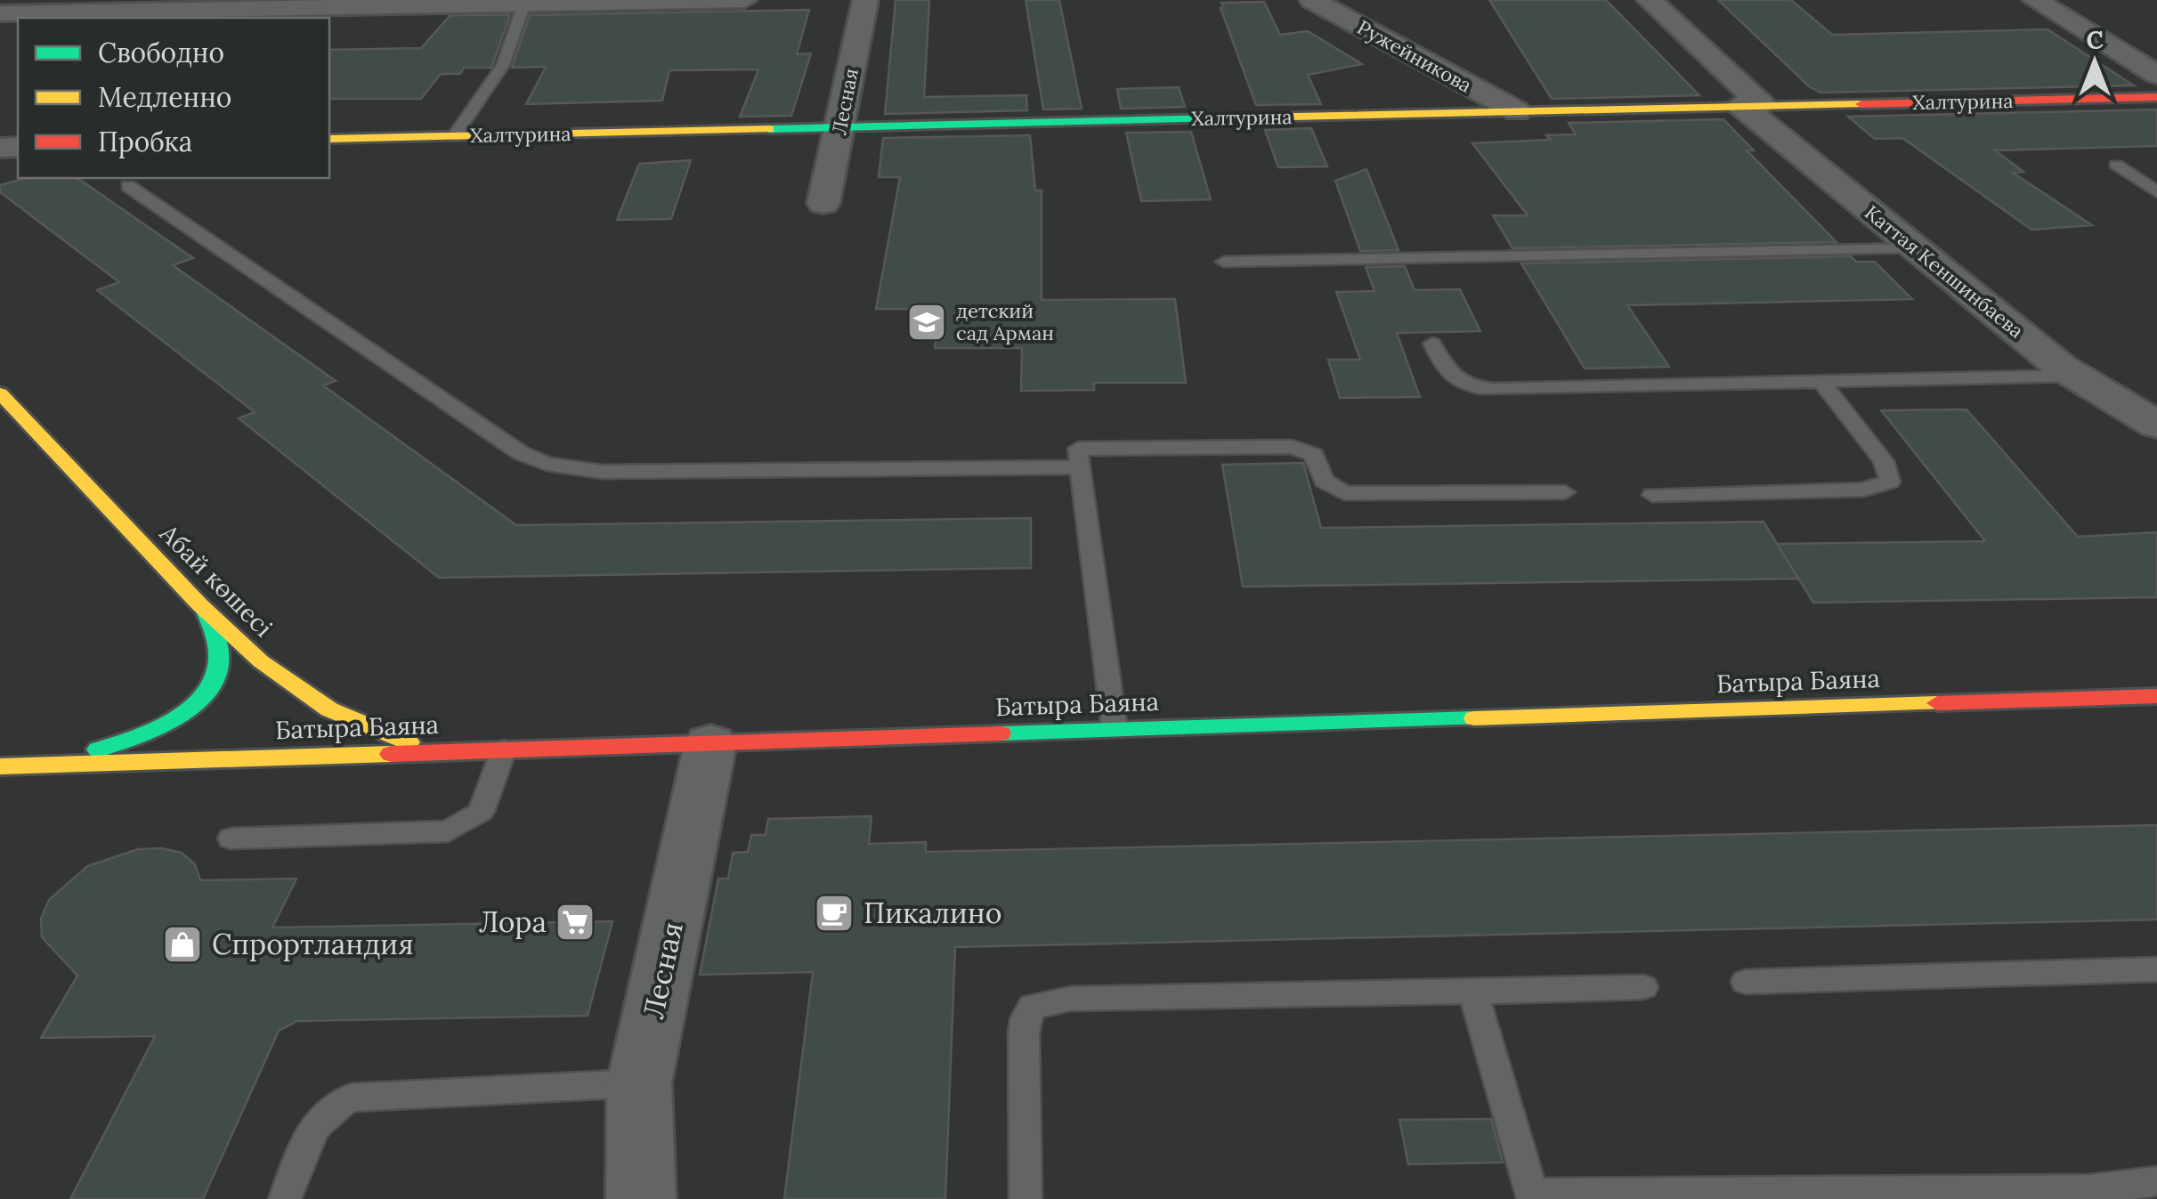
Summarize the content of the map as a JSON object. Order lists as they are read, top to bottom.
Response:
{
  "streets": {
    "street": [
      "Ружейникова",
      "Лесная",
      "Халтурина",
      "Каттая Кеншинбаева",
      "Абай көшесі",
      "Батыра Баяна"
    ]
  },
  "crossings": [
    ["Ружейникова", "Халтурина"],
    ["Лесная", "Халтурина"],
    ["Лесная", "Батыра Баяна"],
    ["Халтурина", "Каттая Кеншинбаева"],
    ["Абай көшесі", "Батыра Баяна"]
  ],
  "places": {
    "school or university": ["детский сад Арман"],
    "cafe": ["Пикалино"],
    "supermarket": ["Лора"],
    "shop": ["Спрортландия"]
  },
  "legend": ["Свободно", "Медленно", "Пробка"],
  "north": "top"
}
